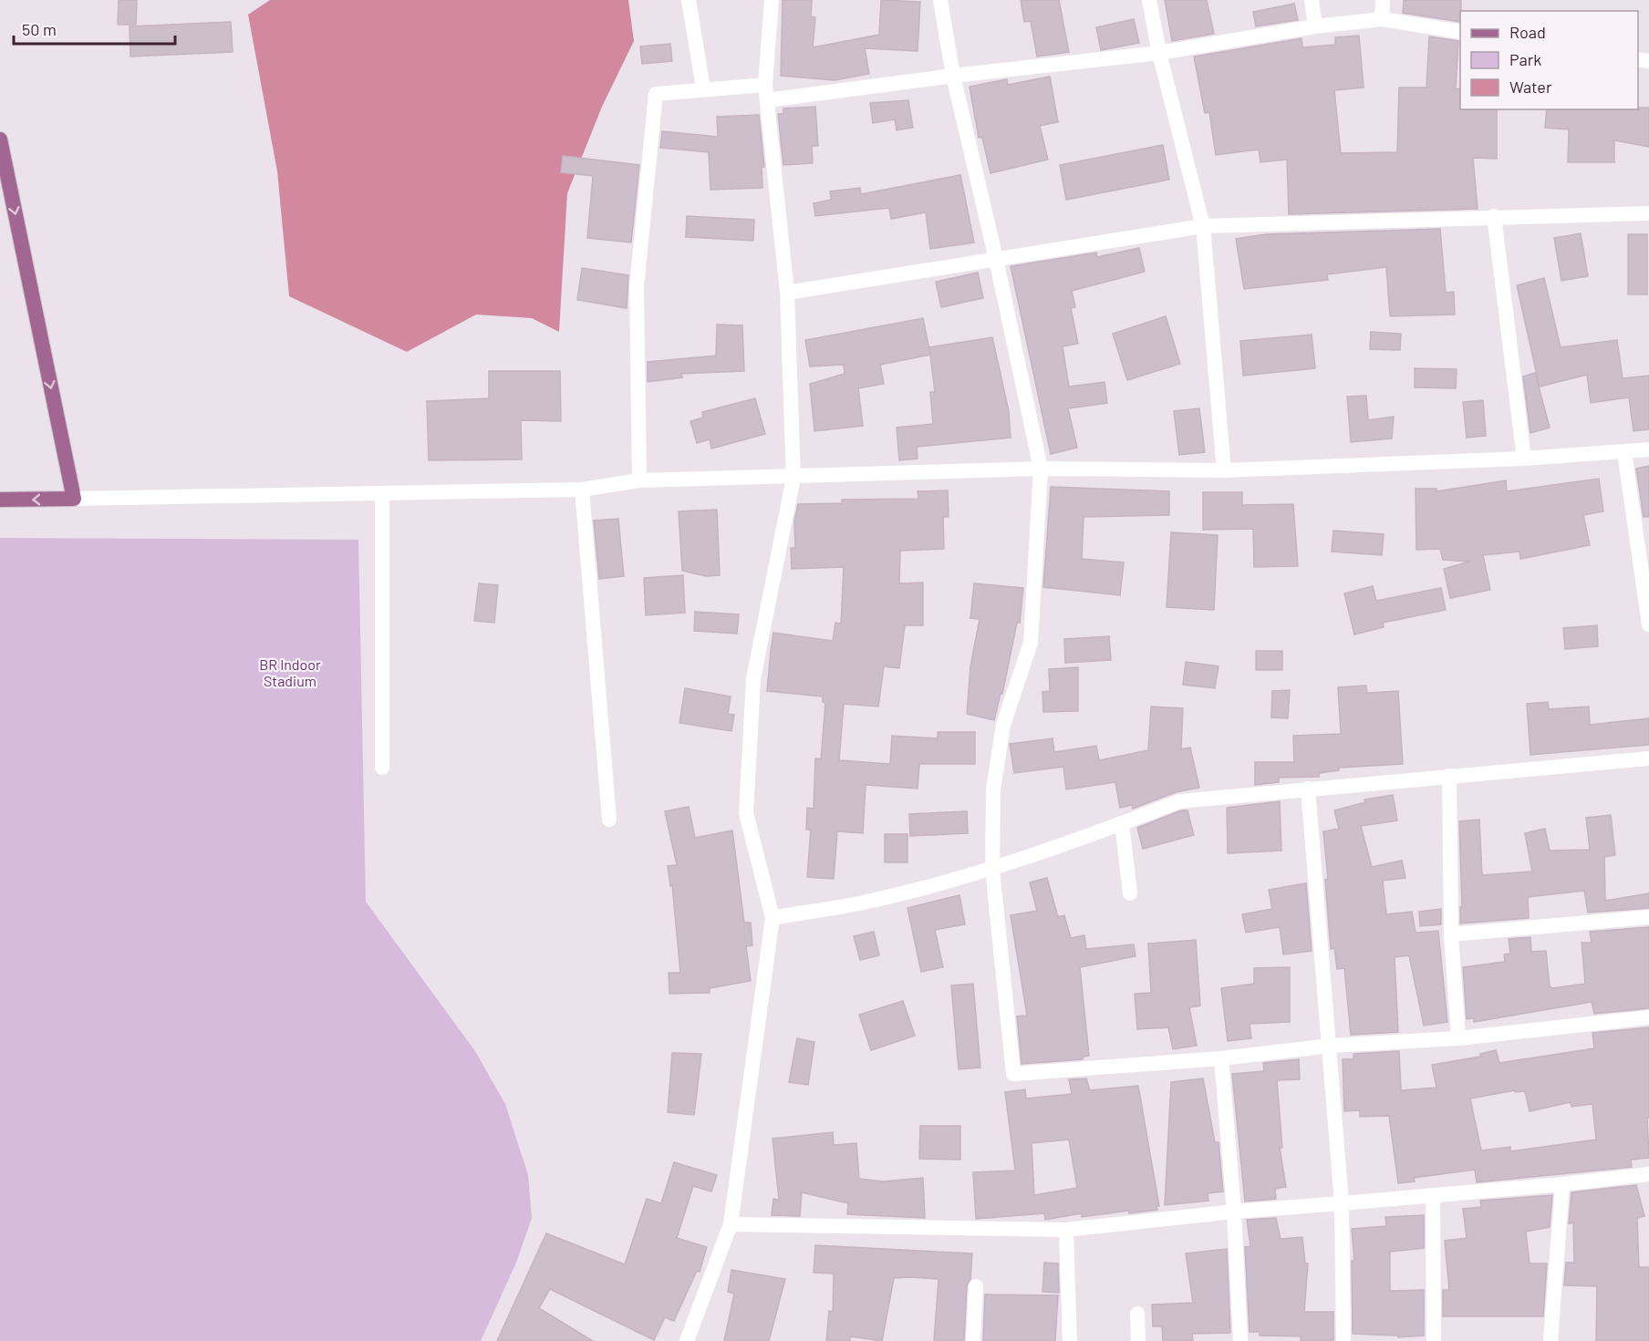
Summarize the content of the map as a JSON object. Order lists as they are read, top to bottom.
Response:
{
  "parks": ["BR Indoor Stadium"],
  "legend": ["Road", "Park", "Water"],
  "scale_bar": "50 m"
}
